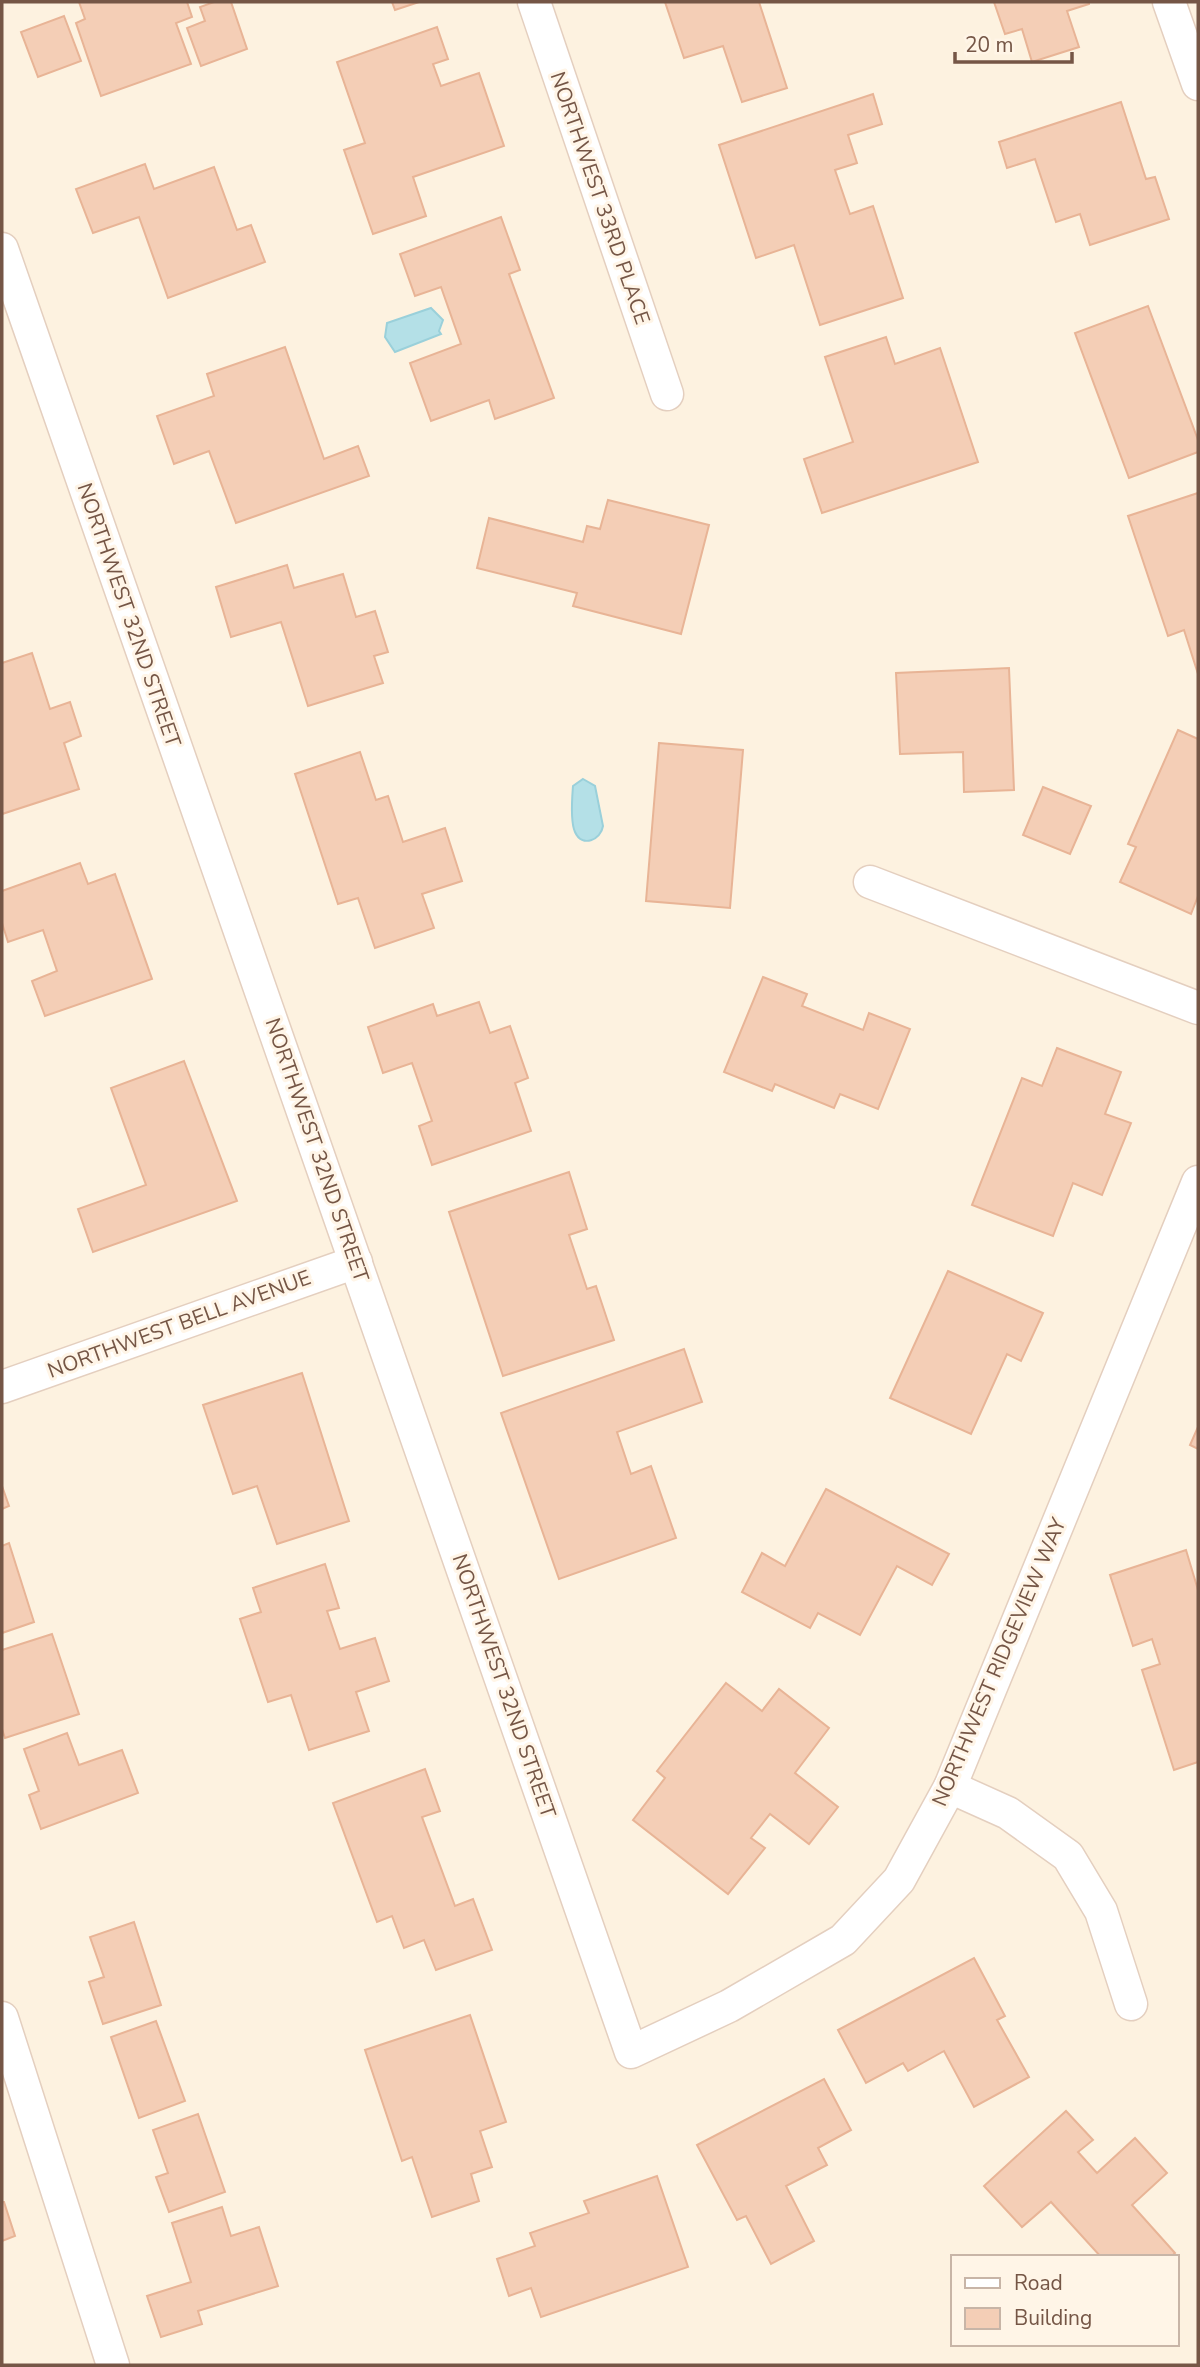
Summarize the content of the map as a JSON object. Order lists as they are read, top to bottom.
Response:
{
  "streets": {
    "street": [
      "NORTHWEST 33RD PLACE",
      "NORTHWEST 32ND STREET",
      "NORTHWEST BELL AVENUE",
      "NORTHWEST RIDGEVIEW WAY"
    ]
  },
  "crossings": [
    ["NORTHWEST 32ND STREET", "NORTHWEST BELL AVENUE"],
    ["NORTHWEST 32ND STREET", "NORTHWEST RIDGEVIEW WAY"]
  ],
  "legend": ["Road", "Building"],
  "scale_bar": "20 m"
}
